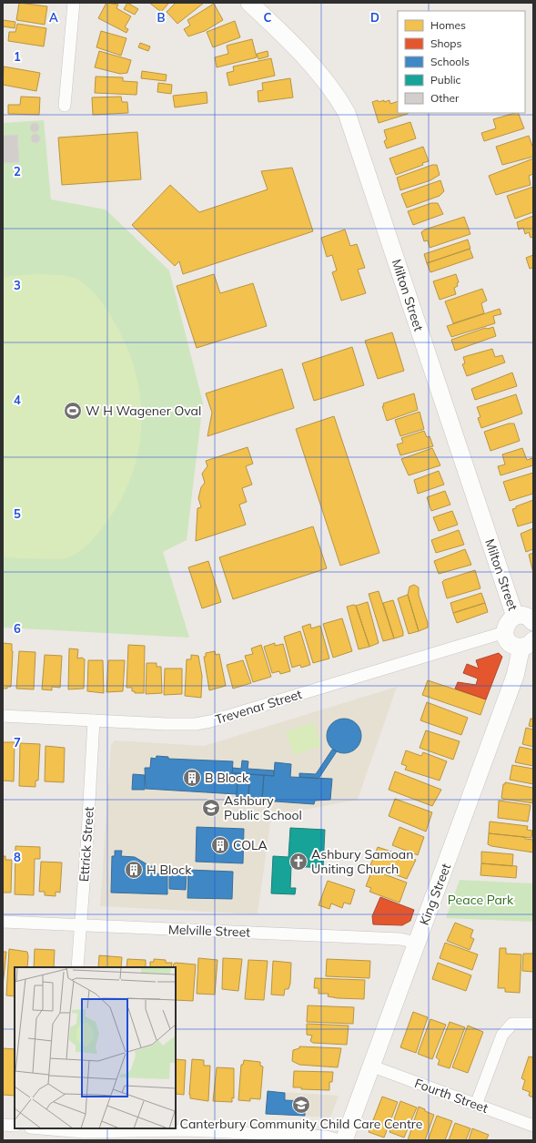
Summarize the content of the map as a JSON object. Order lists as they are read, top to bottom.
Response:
{
  "streets": {
    "main road": ["Milton Street", "King Street"],
    "street": [
      "Trevenar Street",
      "Ettrick Street",
      "Melville Street",
      "Fourth Street"
    ]
  },
  "crossings": [
    ["Trevenar Street", "Ettrick Street"],
    ["Ettrick Street", "Melville Street"],
    ["King Street", "Melville Street"],
    ["King Street", "Fourth Street"]
  ],
  "parks": ["Peace Park"],
  "places": {
    "sports": ["W H Wagener Oval"],
    "building": ["B Block", "COLA", "H Block"],
    "school or university": ["Ashbury Public School", "Canterbury Community Child Care Centre"],
    "church": ["Ashbury Samoan Uniting Church"]
  },
  "legend": [
    "Homes",
    "Shops",
    "Schools",
    "Public",
    "Other"
  ],
  "grid": {
    "columns": [
      "A",
      "B",
      "C",
      "D"
    ],
    "rows": [
      "1",
      "2",
      "3",
      "4",
      "5",
      "6",
      "7",
      "8"
    ]
  }
}
